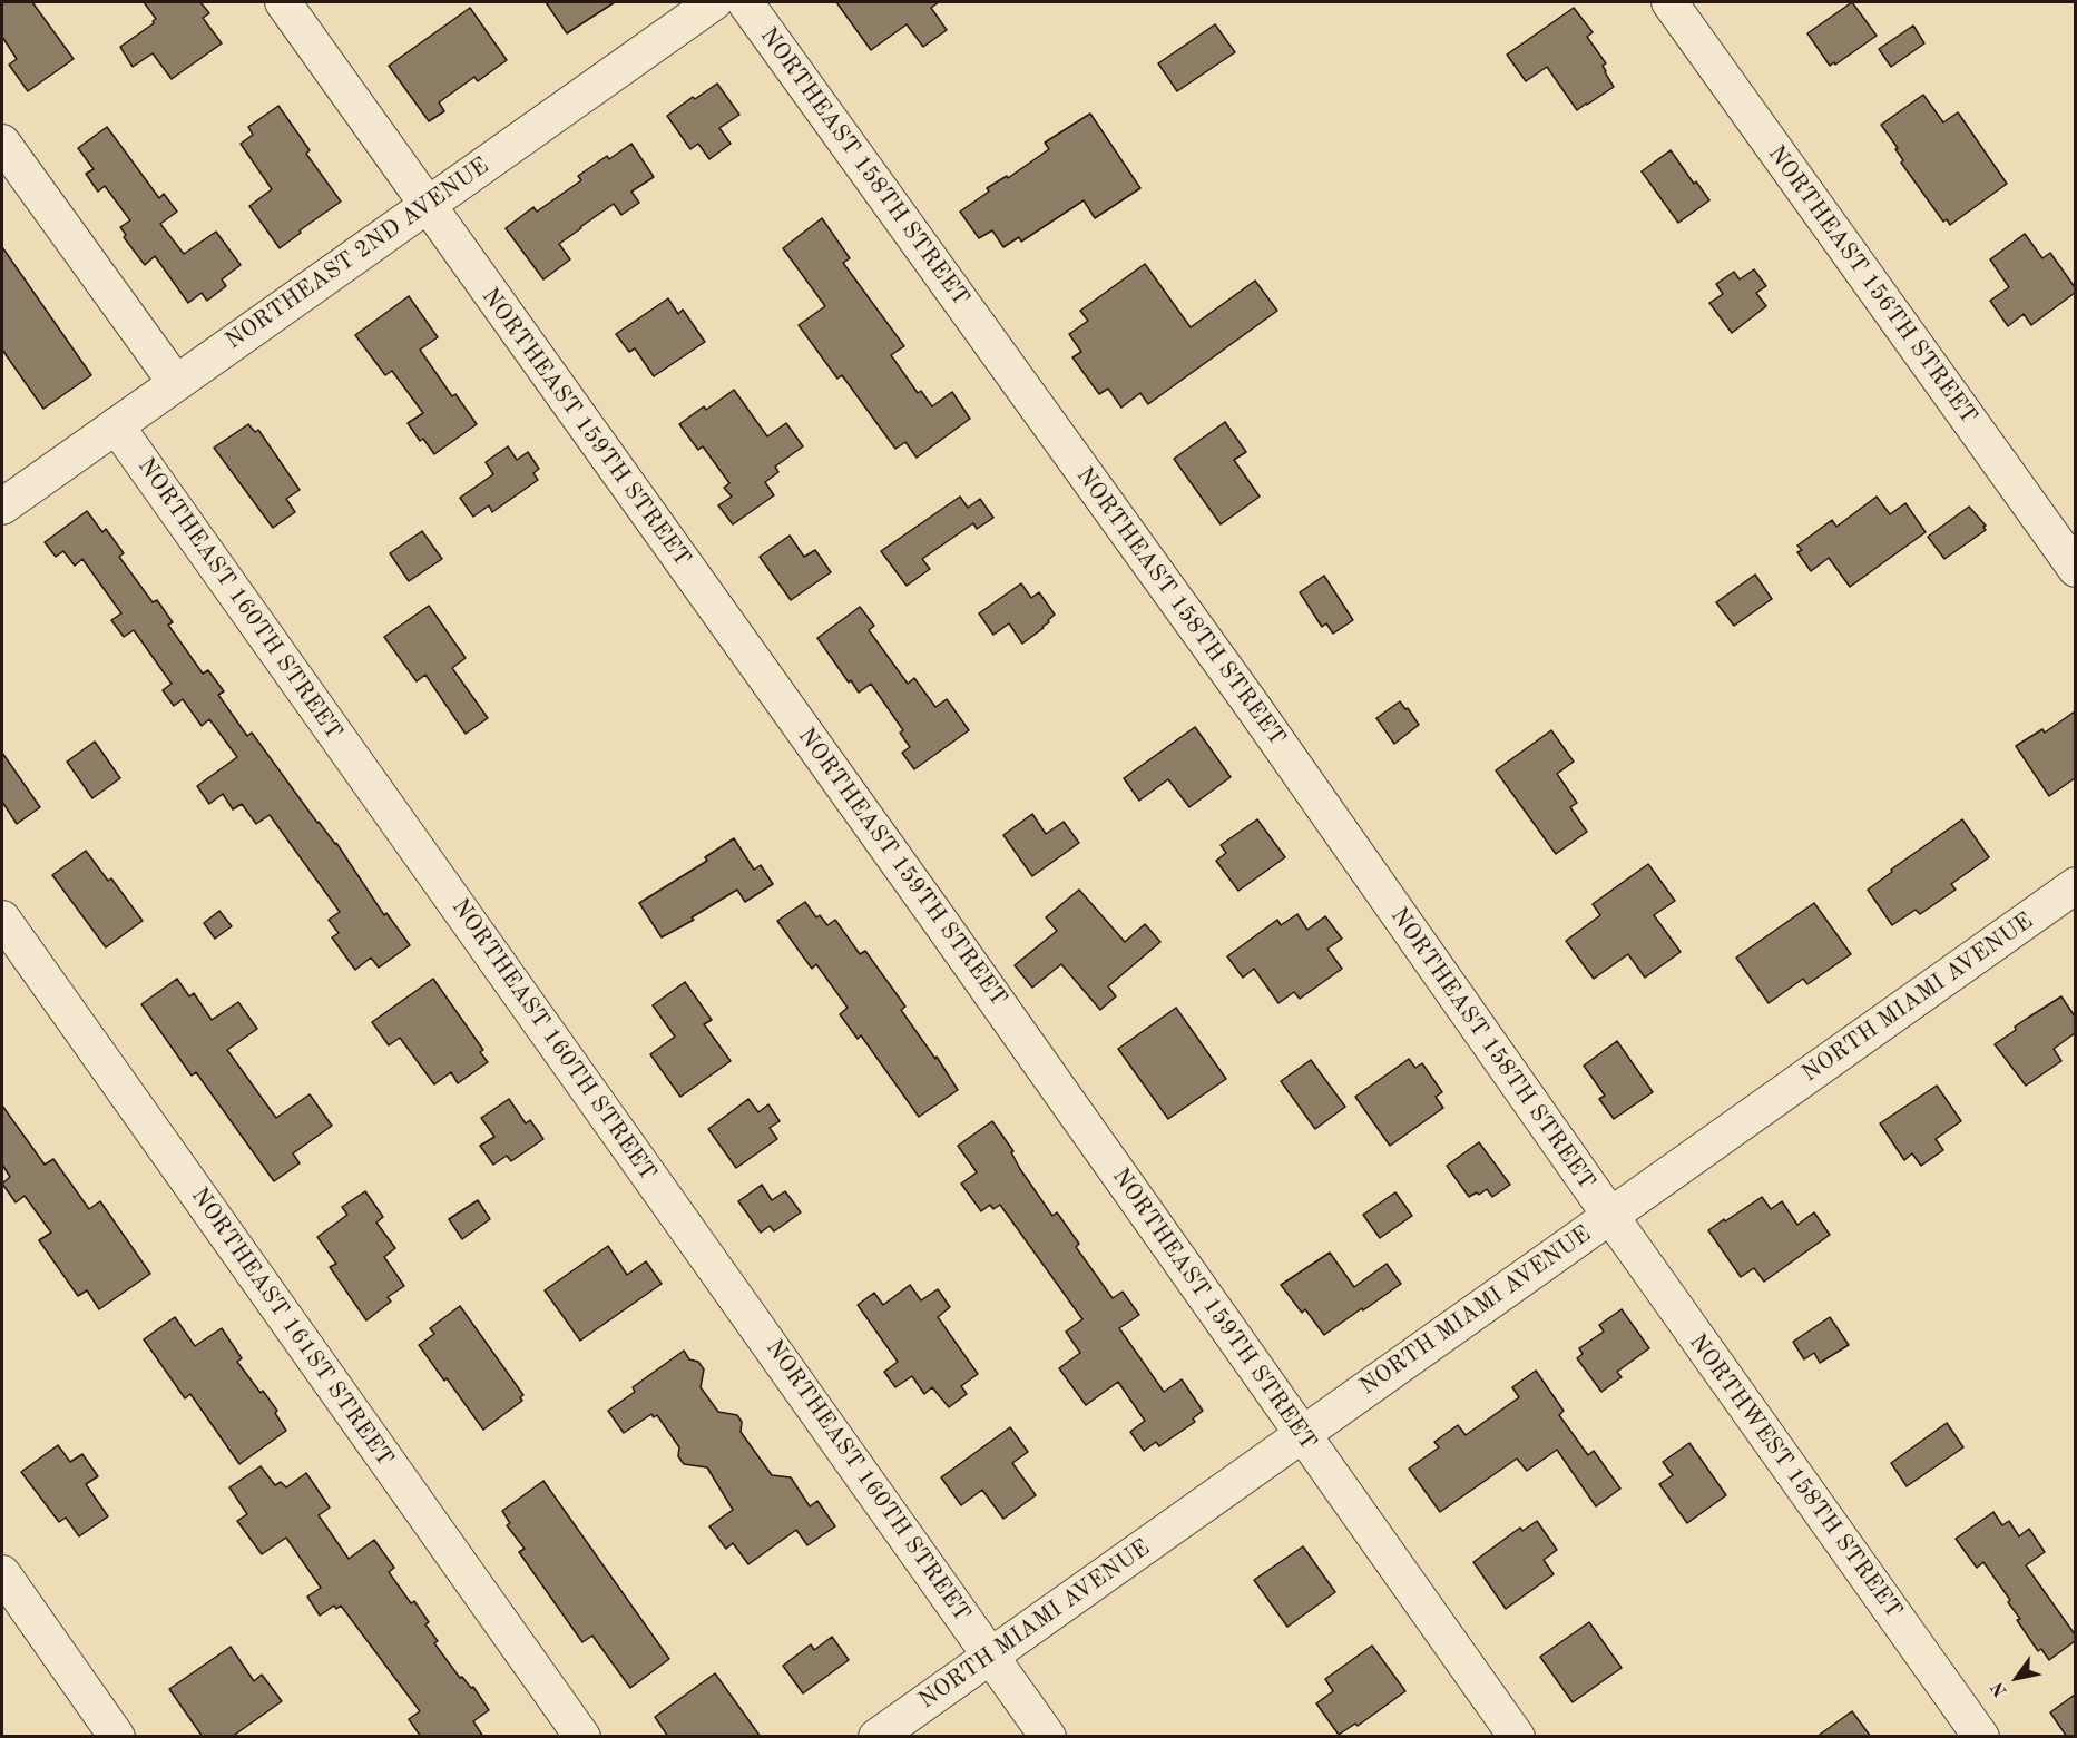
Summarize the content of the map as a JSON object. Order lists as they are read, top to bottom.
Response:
{
  "streets": {
    "street": [
      "NORTHEAST 158TH STREET",
      "NORTHEAST 2ND AVENUE",
      "NORTHEAST 156TH STREET",
      "NORTHEAST 159TH STREET",
      "NORTHEAST 160TH STREET",
      "NORTH MIAMI AVENUE",
      "NORTHEAST 161ST STREET",
      "NORTHWEST 158TH STREET"
    ]
  },
  "crossings": [
    ["NORTHEAST 158TH STREET", "NORTH MIAMI AVENUE"],
    ["NORTHEAST 158TH STREET", "NORTHWEST 158TH STREET"],
    ["NORTHEAST 2ND AVENUE", "NORTHEAST 159TH STREET"],
    ["NORTHEAST 2ND AVENUE", "NORTHEAST 160TH STREET"],
    ["NORTHEAST 159TH STREET", "NORTH MIAMI AVENUE"],
    ["NORTHEAST 160TH STREET", "NORTH MIAMI AVENUE"],
    ["NORTH MIAMI AVENUE", "NORTHWEST 158TH STREET"]
  ],
  "north": "bottom left"
}
